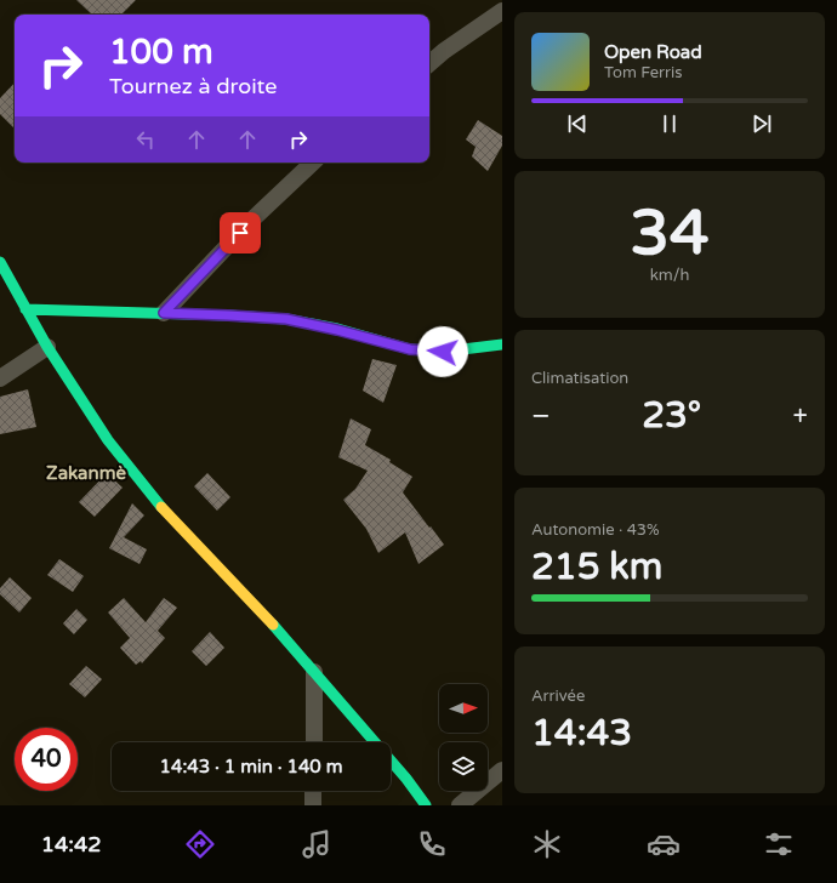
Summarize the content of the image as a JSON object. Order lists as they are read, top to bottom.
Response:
{
  "districts": ["Zakanmè"],
  "north": "right",
  "page": {
    "turn": ["100 m", "Tournez à droite"],
    "song": ["Open Road", "Tom Ferris"],
    "tile": [
      ["34", "km/h"],
      "Climatisation",
      ["Autonomie · 43%", "215 km"],
      ["Arrivée", "14:43"]
    ],
    "heat": ["−", "23°", "+"],
    "limit": "40",
    "trip": "14:43 · 1 min · 140 m",
    "tabs": "14:42"
  }
}
